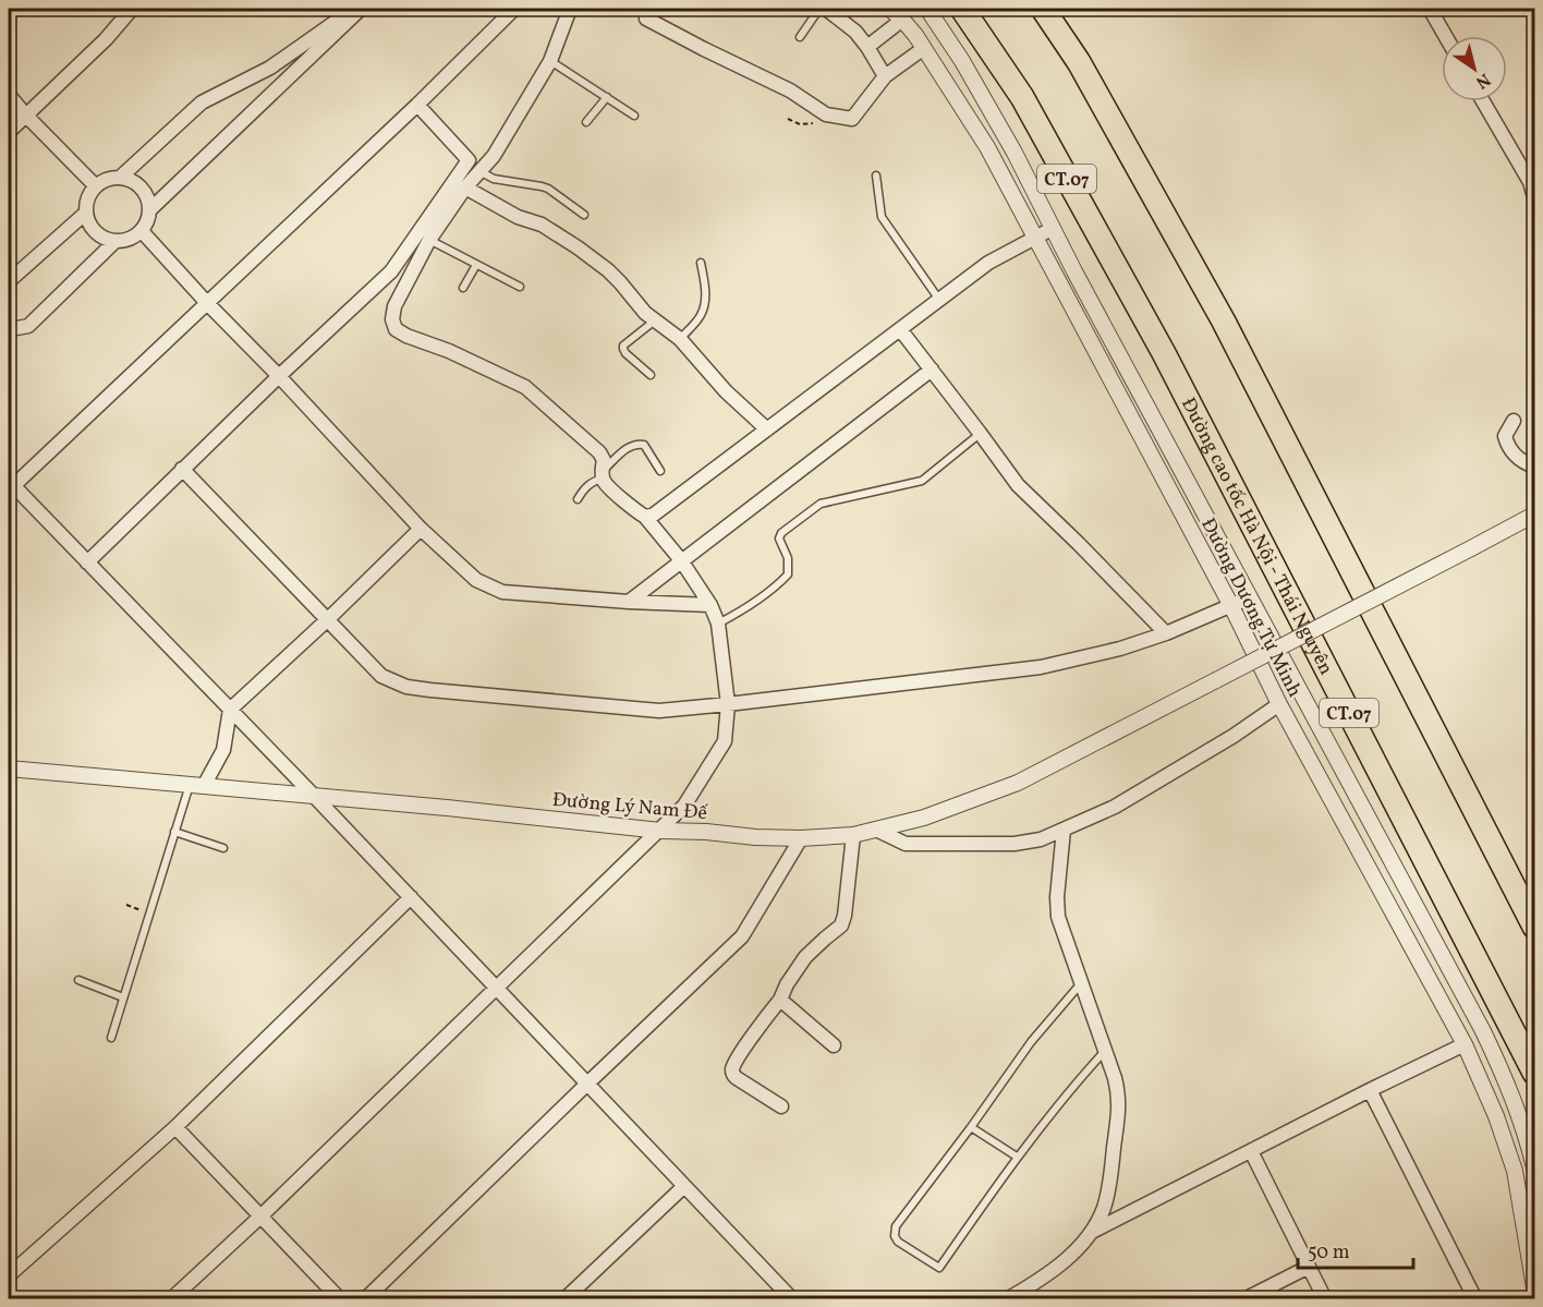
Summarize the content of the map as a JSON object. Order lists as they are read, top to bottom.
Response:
{
  "streets": {
    "highway": ["CT.07", "Đường cao tốc Hà Nội - Thái Nguyên"],
    "street": ["Đường Dương Tự Minh", "Đường Lý Nam Đế"]
  },
  "scale_bar": "50 m",
  "north": "bottom right"
}
